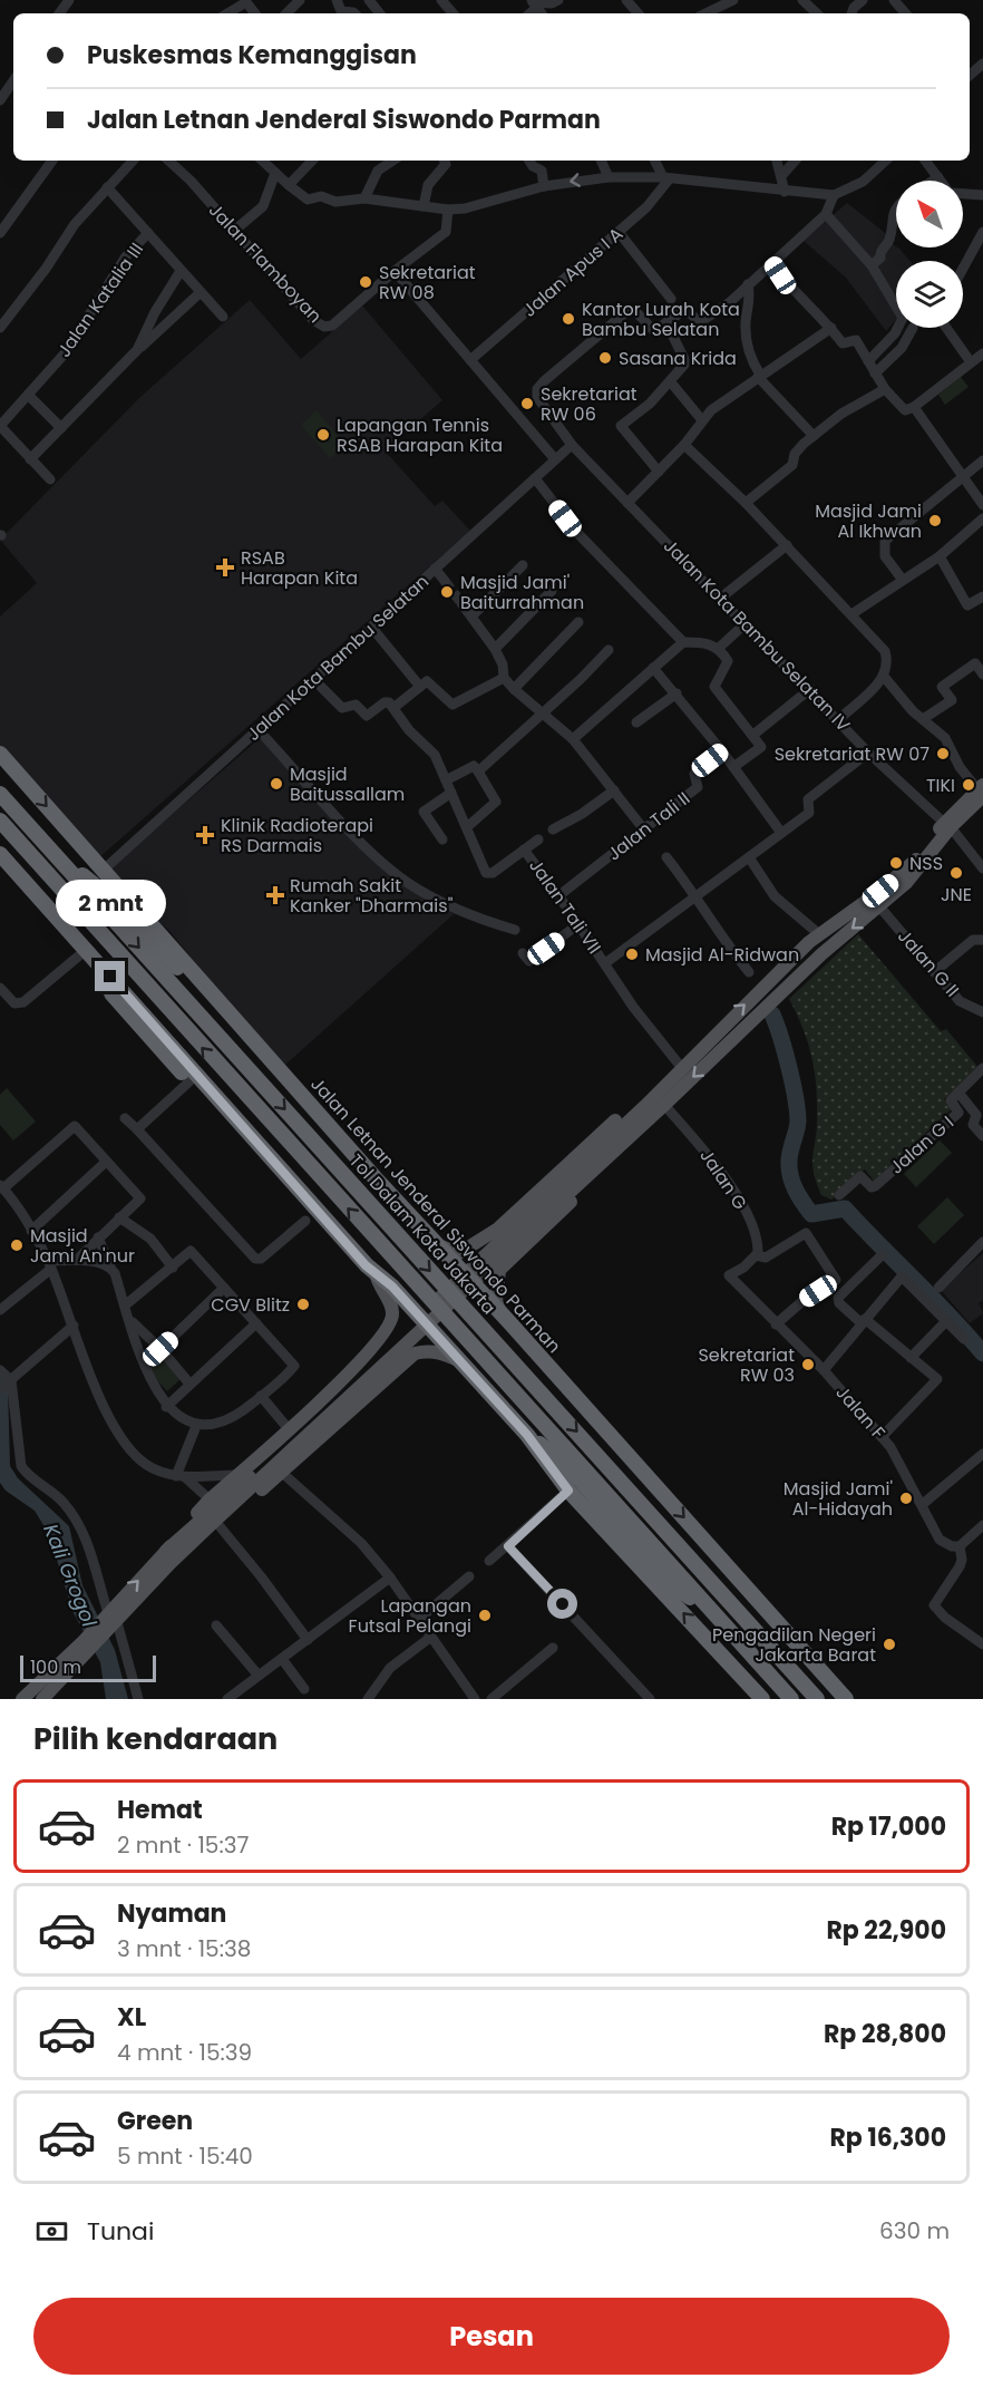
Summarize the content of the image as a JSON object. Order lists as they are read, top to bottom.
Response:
{
  "streets": {
    "highway": ["Jalan Letnan Jenderal Siswondo Parman", "Tol Dalam Kota Jakarta"],
    "street": [
      "Jalan Flamboyan",
      "Jalan Apus I A",
      "Jalan Katalia III",
      "Jalan Kota Bambu Selatan IV",
      "Jalan Kota Bambu Selatan",
      "Jalan Tali II",
      "Jalan Tali VII",
      "Jalan G II",
      "Jalan G I",
      "Jalan G",
      "Jalan F"
    ]
  },
  "crossings": [
    ["Jalan Kota Bambu Selatan IV", "Jalan Kota Bambu Selatan"],
    ["Jalan Kota Bambu Selatan", "Jalan Letnan Jenderal Siswondo Parman"],
    ["Jalan Tali II", "Jalan Tali VII"],
    ["Jalan G", "Jalan F"]
  ],
  "water": ["Kali Grogol"],
  "places": {
    "other": [
      "Sekretariat RW 08",
      "Kantor Lurah Kota Bambu Selatan",
      "Sasana Krida",
      "Sekretariat RW 06",
      "Lapangan Tennis RSAB Harapan Kita",
      "Masjid Jami Al Ikhwan",
      "Masjid Jami' Baiturrahman",
      "Sekretariat RW 07",
      "Masjid Baitussallam",
      "TIKI",
      "NSS",
      "JNE",
      "Masjid Al-Ridwan",
      "Masjid Jami An'nur",
      "CGV Blitz",
      "Sekretariat RW 03",
      "Masjid Jami' Al-Hidayah",
      "Lapangan Futsal Pelangi",
      "Pengadilan Negeri Jakarta Barat"
    ],
    "health": ["RSAB Harapan Kita", "Klinik Radioterapi RS Darmais", "Rumah Sakit Kanker \"Dharmais\""]
  },
  "scale_bar": "100 m",
  "north": "top left",
  "page": {
    "banner": ["Puskesmas Kemanggisan", "Jalan Letnan Jenderal Siswondo Parman"],
    "bubble": "2 mnt",
    "scale": "100 m",
    "heading": "Pilih kendaraan",
    "list": [
      {
        "name": "Hemat",
        "note": "2 mnt · 15:37",
        "value": "Rp 17,000"
      },
      {
        "name": "Nyaman",
        "note": "3 mnt · 15:38",
        "value": "Rp 22,900"
      },
      {
        "name": "XL",
        "note": "4 mnt · 15:39",
        "value": "Rp 28,800"
      },
      {
        "name": "Green",
        "note": "5 mnt · 15:40",
        "value": "Rp 16,300"
      }
    ],
    "pay": ["Tunai", "630 m"],
    "buttons": "Pesan"
  }
}
